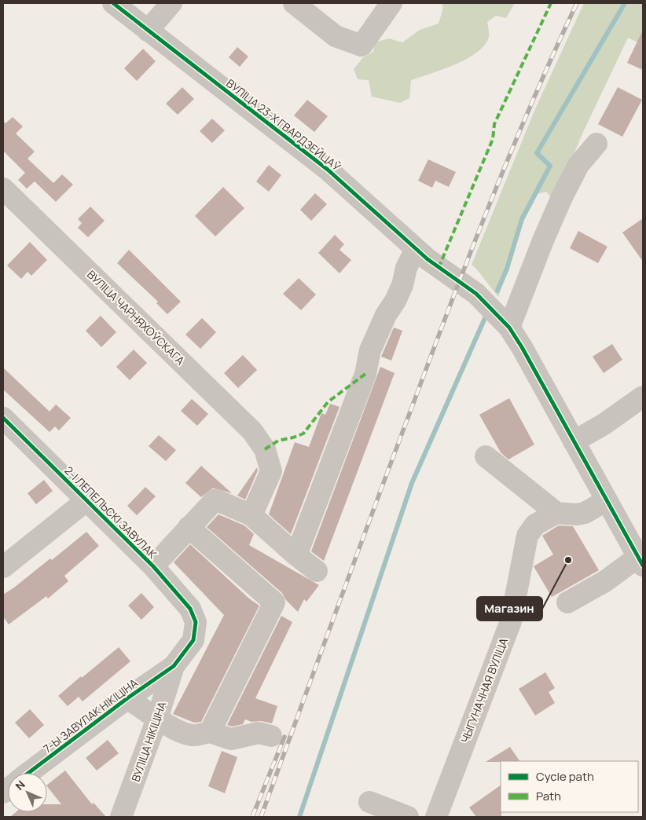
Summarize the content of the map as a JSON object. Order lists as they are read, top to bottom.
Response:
{
  "streets": {
    "street": [
      "ВУЛІЦА 23-Х ГВАРДЗЕЙЦАЎ",
      "ВУЛІЦА ЧАРНЯХОЎСКАГА",
      "2-І ЛЕПЕЛЬСКІ ЗАВУЛАК",
      "ЧЫГУНАЧНАЯ ВУЛІЦА",
      "7-Ы ЗАВУЛАК НІКІЦІНА",
      "ВУЛІЦА НІКІЦІНА"
    ]
  },
  "crossings": [
    ["2-І ЛЕПЕЛЬСКІ ЗАВУЛАК", "7-Ы ЗАВУЛАК НІКІЦІНА"],
    ["2-І ЛЕПЕЛЬСКІ ЗАВУЛАК", "ВУЛІЦА НІКІЦІНА"],
    ["7-Ы ЗАВУЛАК НІКІЦІНА", "ВУЛІЦА НІКІЦІНА"]
  ],
  "places": ["Магазин"],
  "legend": ["Cycle path", "Path"],
  "north": "top left"
}
